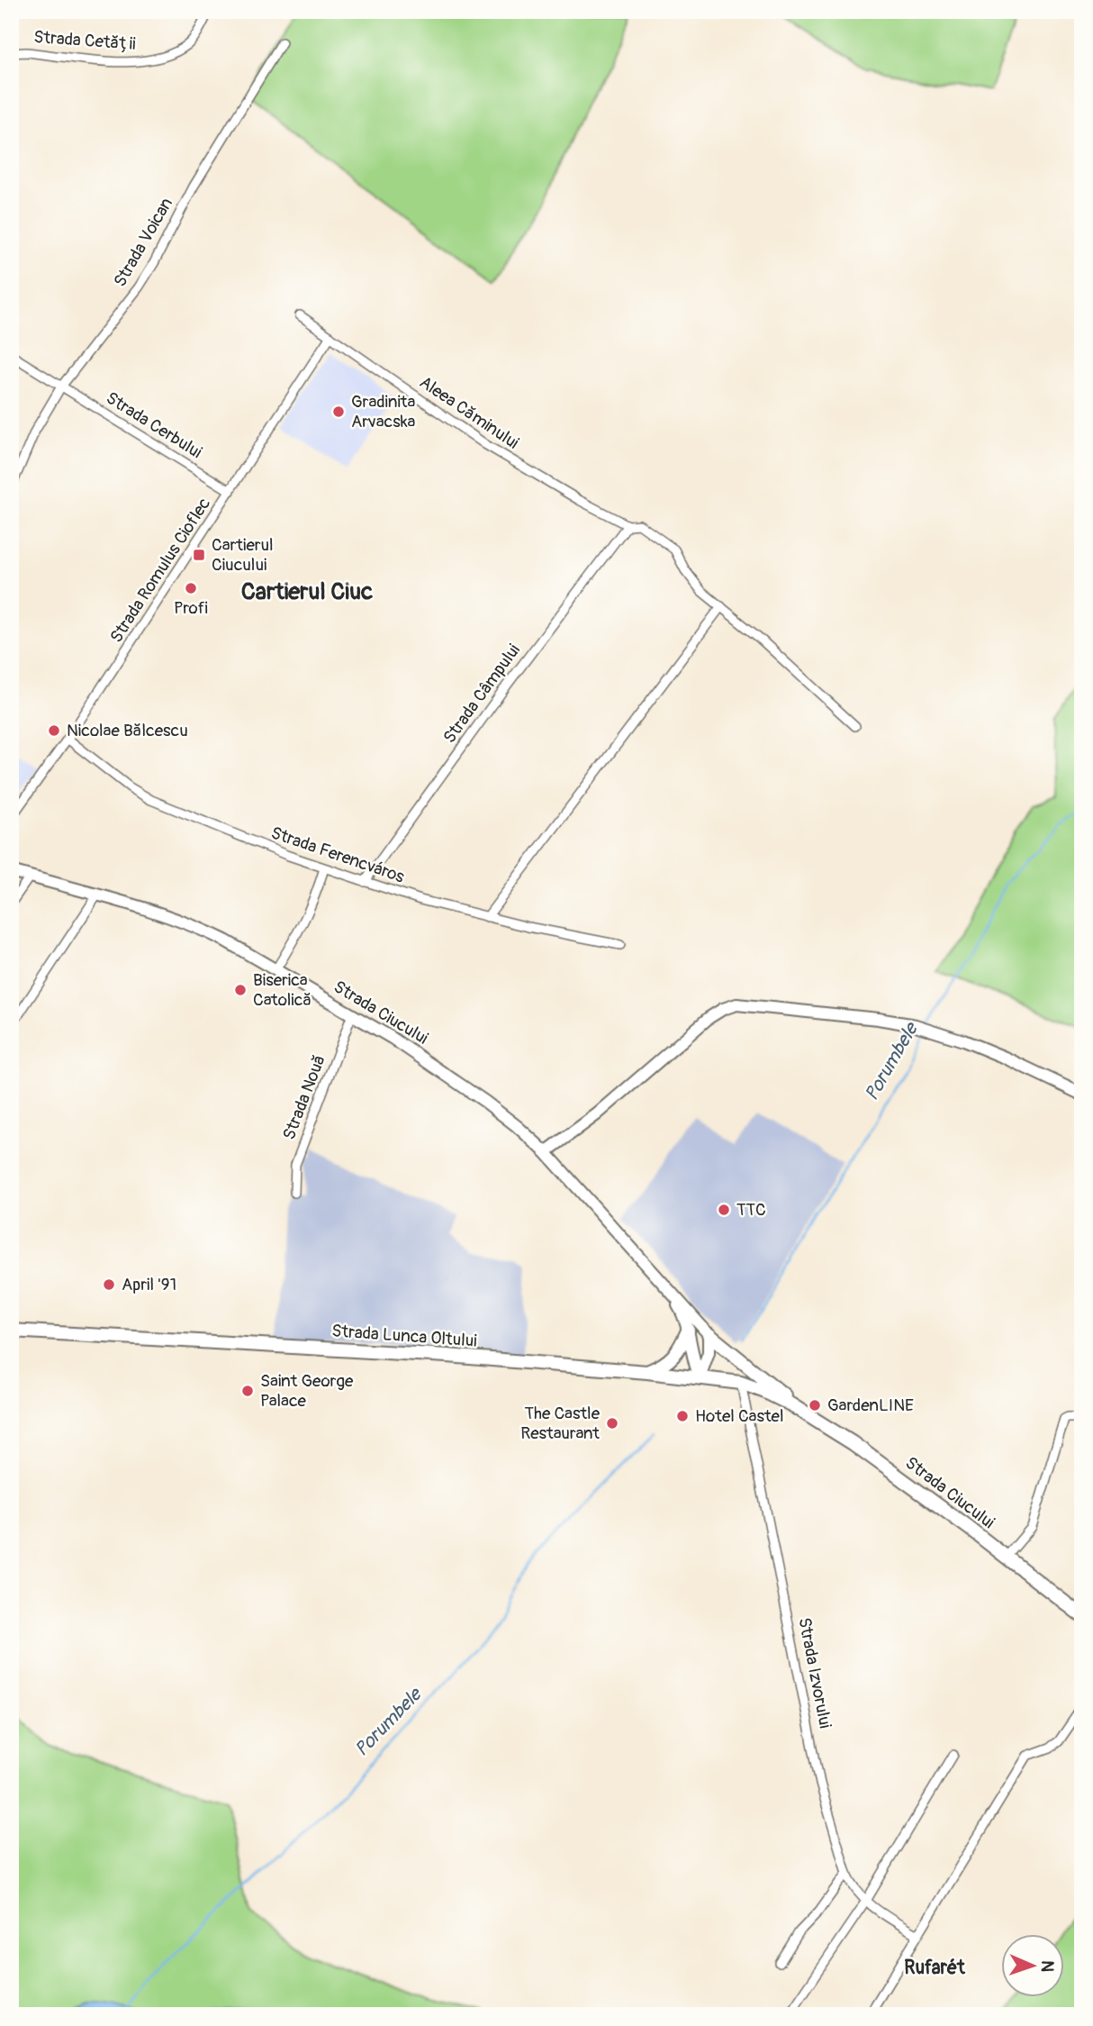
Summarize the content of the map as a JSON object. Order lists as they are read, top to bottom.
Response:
{
  "streets": {
    "main road": ["Strada Ciucului", "Strada Lunca Oltului"],
    "street": [
      "Strada Cetății",
      "Strada Voican",
      "Aleea Căminului",
      "Strada Cerbului",
      "Strada Romulus Cioflec",
      "Strada Câmpului",
      "Strada Ferencváros",
      "Strada Nouă",
      "Strada Izvorului"
    ]
  },
  "crossings": [
    ["Strada Voican", "Strada Cerbului"],
    ["Aleea Căminului", "Strada Romulus Cioflec"],
    ["Aleea Căminului", "Strada Câmpului"],
    ["Strada Cerbului", "Strada Romulus Cioflec"],
    ["Strada Romulus Cioflec", "Strada Ferencváros"],
    ["Strada Câmpului", "Strada Ferencváros"],
    ["Strada Ciucului", "Strada Nouă"],
    ["Strada Ciucului", "Strada Lunca Oltului"],
    ["Strada Lunca Oltului", "Strada Izvorului"]
  ],
  "districts": ["Cartierul Ciuc", "Rufarét"],
  "water": ["Porumbele"],
  "places": {
    "other": [
      "Gradinita Arvacska",
      "Profi",
      "Nicolae Bălcescu",
      "Biserica Catolică",
      "TTC",
      "April '91",
      "Saint George Palace",
      "GardenLINE",
      "Hotel Castel",
      "The Castle Restaurant"
    ],
    "transit": ["Cartierul Ciucului"]
  },
  "north": "right"
}
